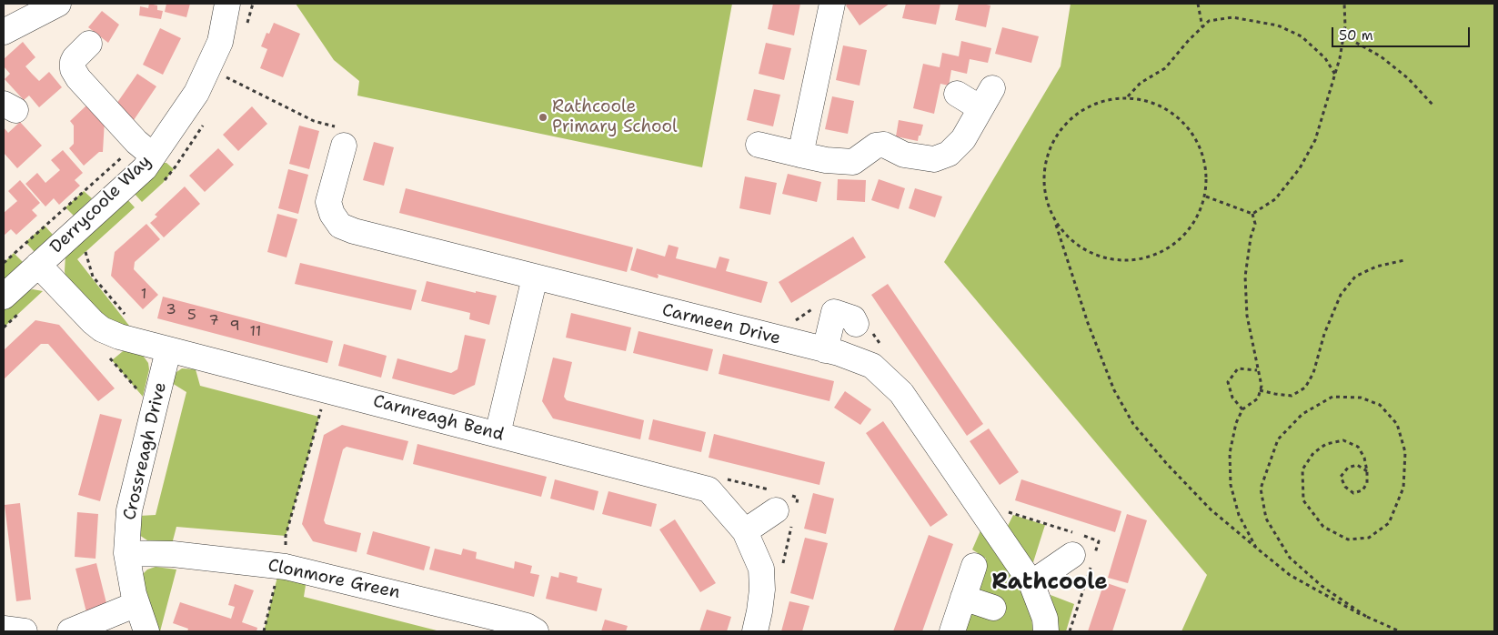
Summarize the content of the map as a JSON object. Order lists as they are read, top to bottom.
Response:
{
  "streets": {
    "street": [
      "Derrycoole Way",
      "Carmeen Drive",
      "Carnreagh Bend",
      "Crossreagh Drive",
      "Clonmore Green"
    ]
  },
  "crossings": [
    ["Derrycoole Way", "Carnreagh Bend"],
    ["Carnreagh Bend", "Crossreagh Drive"],
    ["Crossreagh Drive", "Clonmore Green"]
  ],
  "districts": ["Rathcoole"],
  "places": ["Rathcoole Primary School"],
  "house_numbers": [
    "1",
    "3",
    "5",
    "7",
    "9",
    "11"
  ],
  "scale_bar": "50 m"
}
